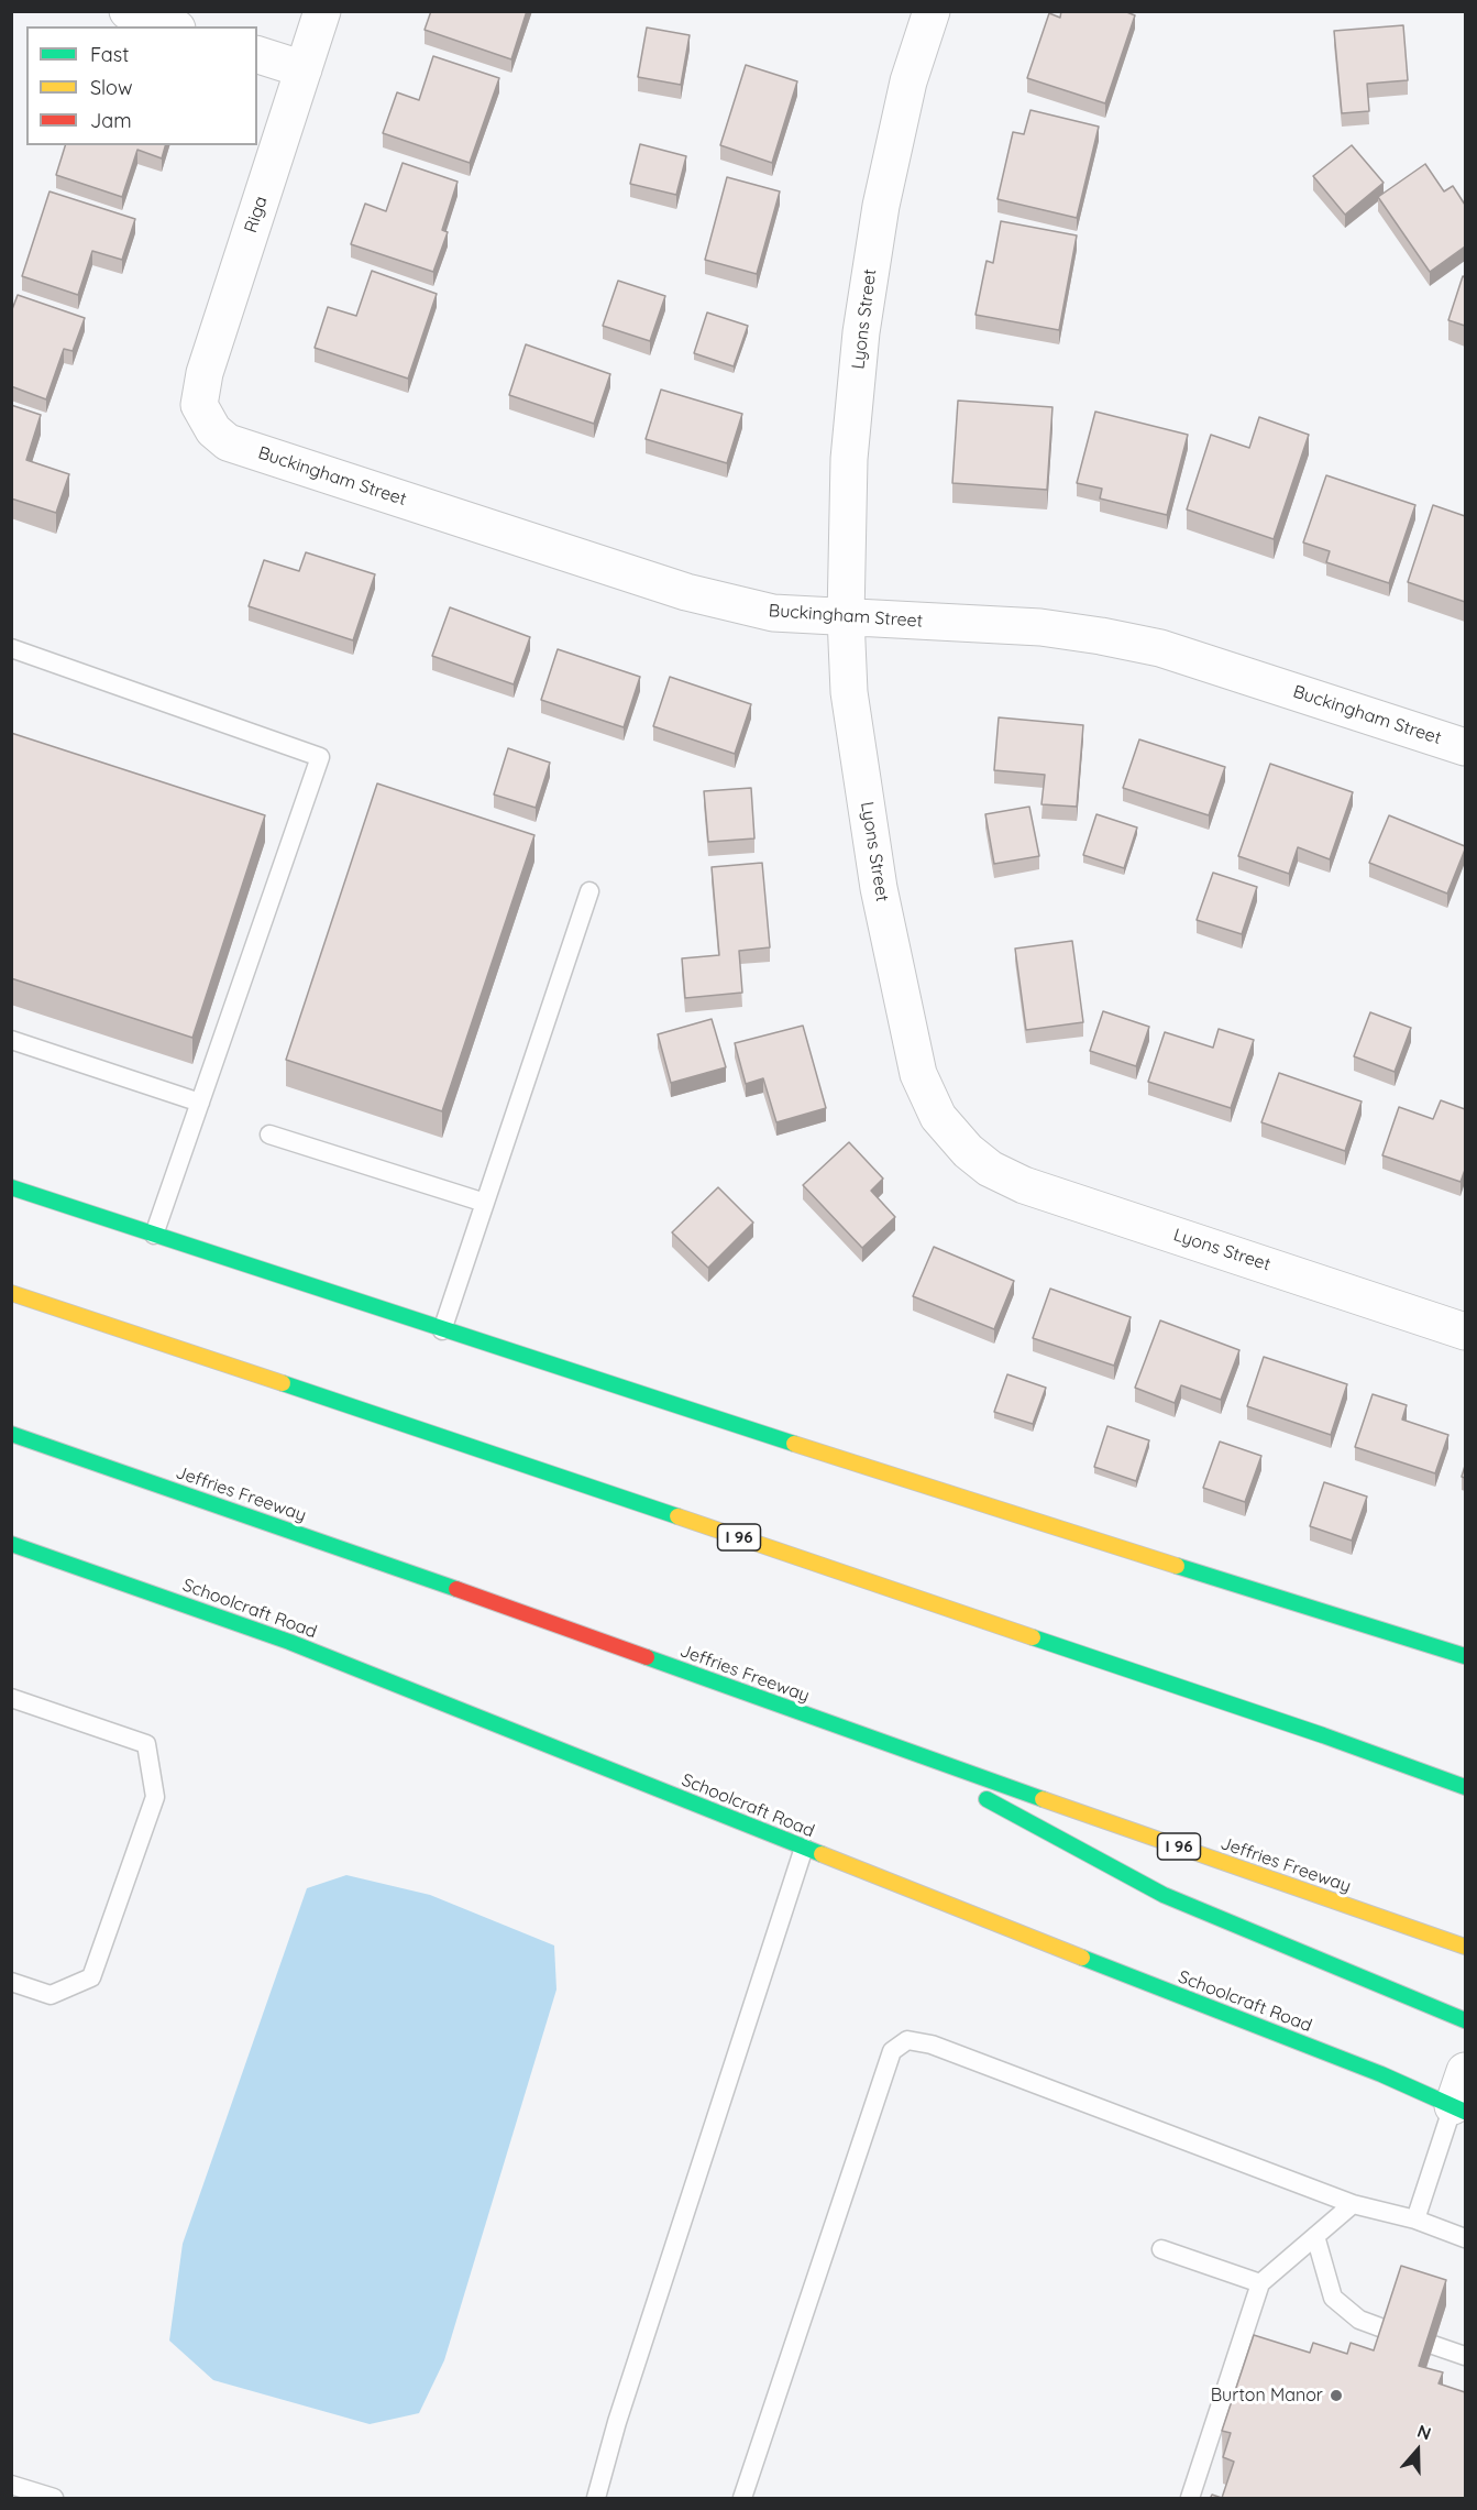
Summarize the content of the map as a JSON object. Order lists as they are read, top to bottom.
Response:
{
  "streets": {
    "main road": ["Jeffries Freeway", "I 96", "Schoolcraft Road"],
    "street": ["Riga", "Lyons Street", "Buckingham Street"]
  },
  "crossings": [
    ["Riga", "Buckingham Street"],
    ["Lyons Street", "Buckingham Street"]
  ],
  "places": ["Burton Manor"],
  "legend": ["Fast", "Slow", "Jam"],
  "north": "top"
}
